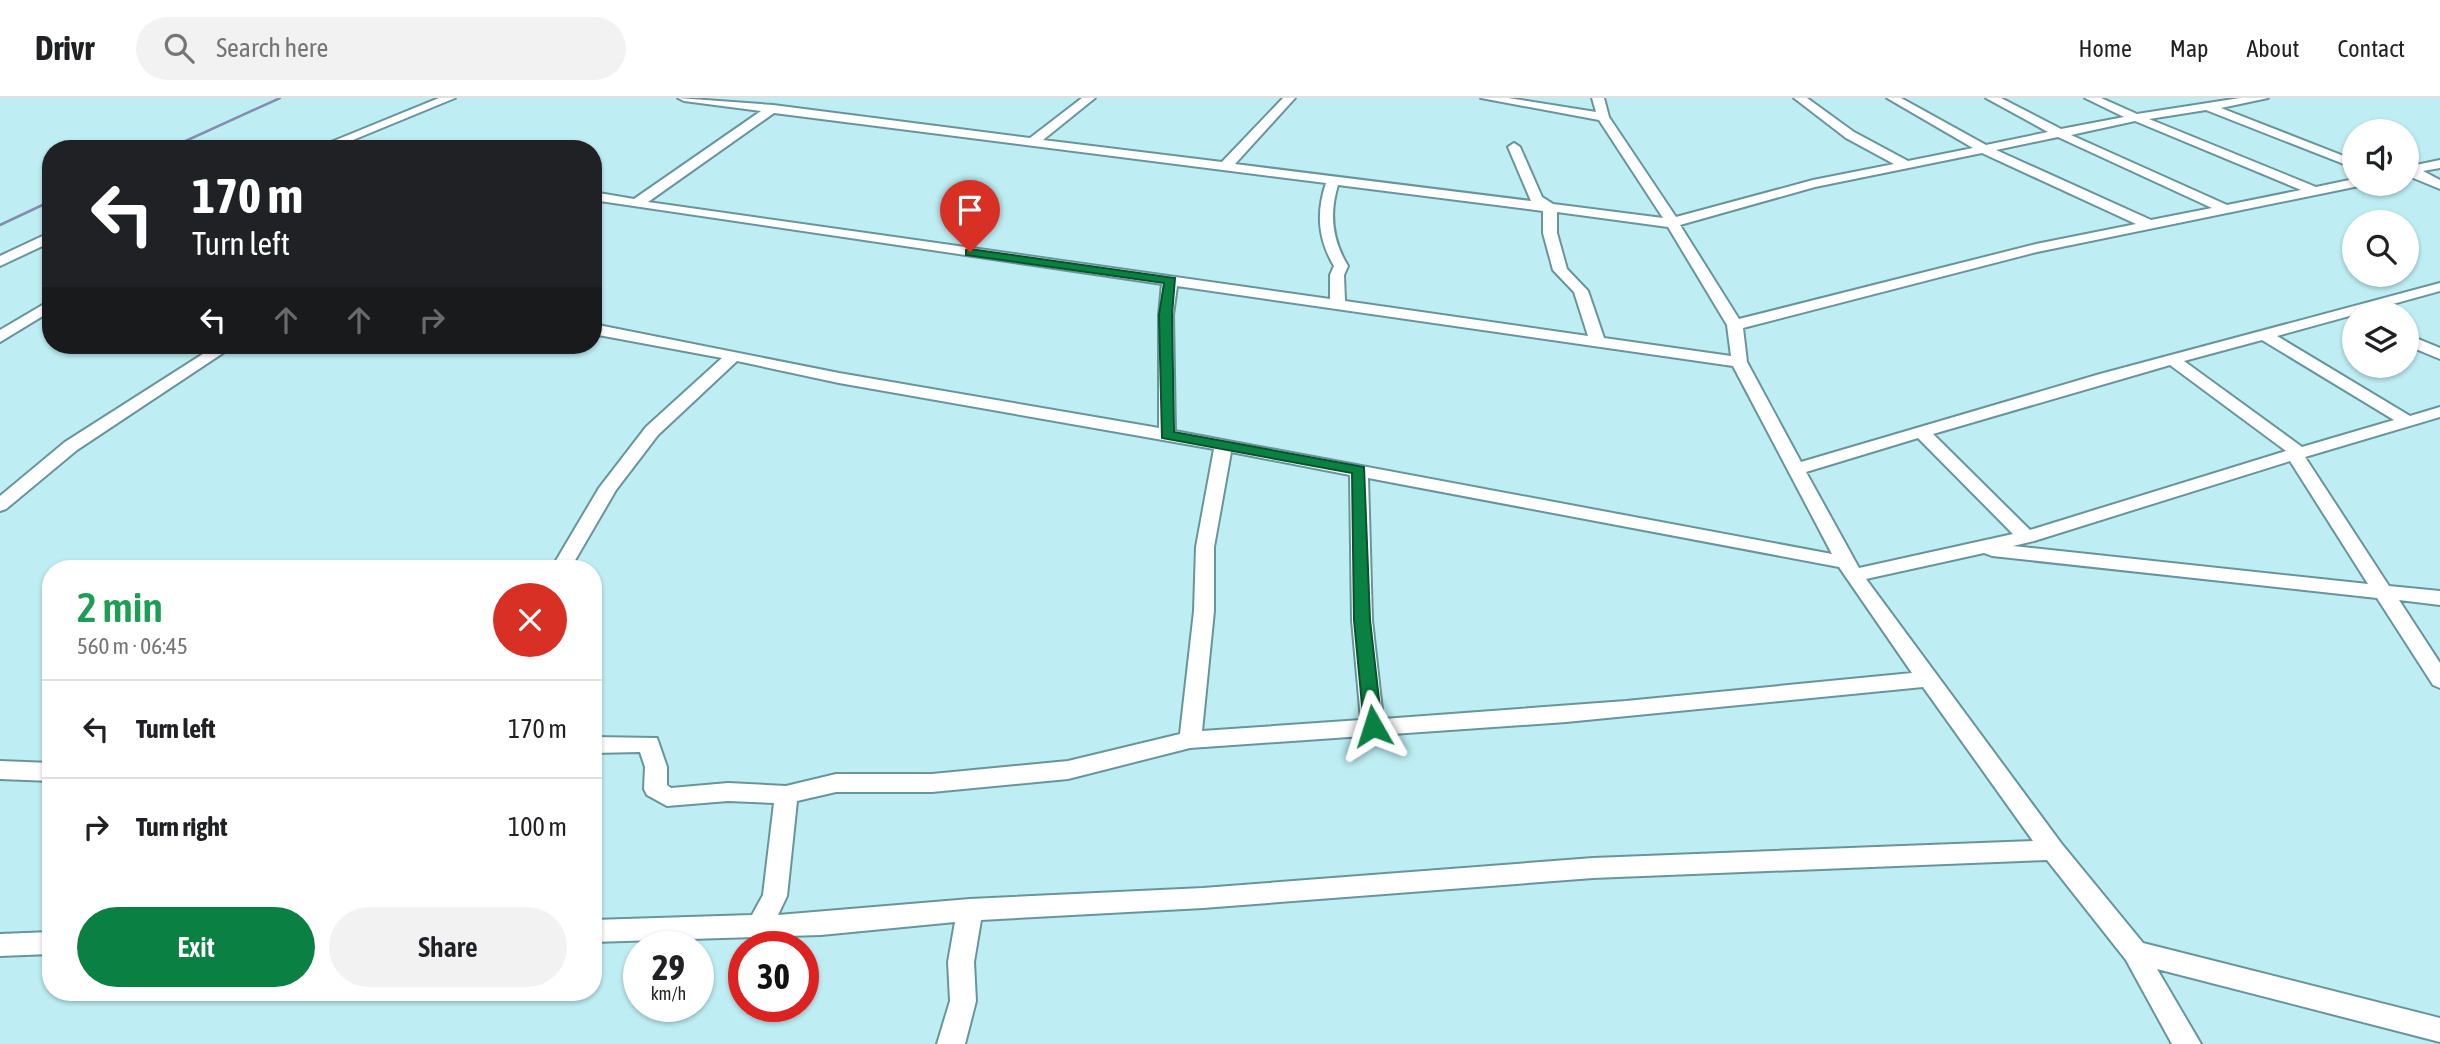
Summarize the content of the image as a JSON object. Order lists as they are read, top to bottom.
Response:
{
  "page": {
    "header": "Drivr",
    "search": "Search here",
    "nav": [
      "Home",
      "Map",
      "About",
      "Contact"
    ],
    "turn": ["170 m", "Turn left"],
    "heading": ["2 min", "560 m · 06:45"],
    "list": [
      {
        "name": "Turn left",
        "value": "170 m"
      },
      {
        "name": "Turn right",
        "value": "100 m"
      }
    ],
    "buttons": ["Exit", "Share"],
    "speed": "29 km/h",
    "limit": "30"
  }
}
